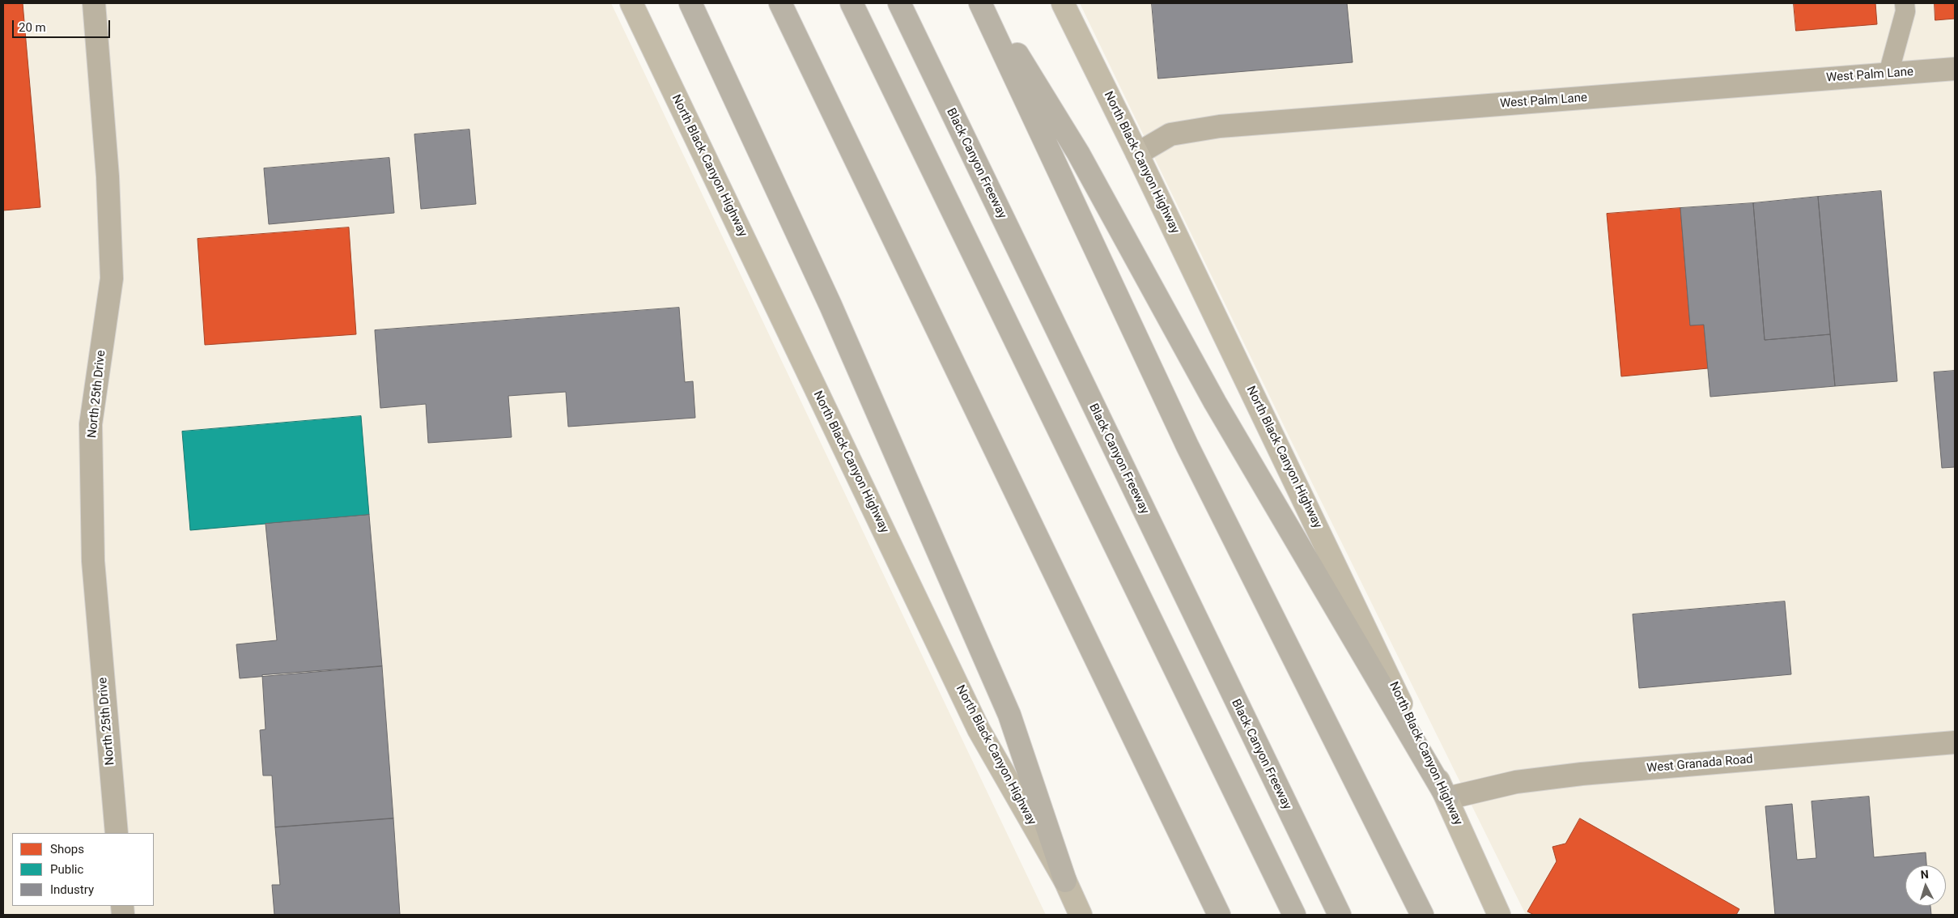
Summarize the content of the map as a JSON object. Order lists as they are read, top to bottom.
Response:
{
  "streets": {
    "highway": ["Black Canyon Freeway"],
    "main road": ["North Black Canyon Highway"],
    "street": ["West Palm Lane", "North 25th Drive", "West Granada Road"]
  },
  "crossings": [
    ["West Palm Lane", "North Black Canyon Highway"],
    ["North Black Canyon Highway", "West Granada Road"]
  ],
  "legend": ["Shops", "Public", "Industry"],
  "scale_bar": "20 m",
  "north": "top"
}
